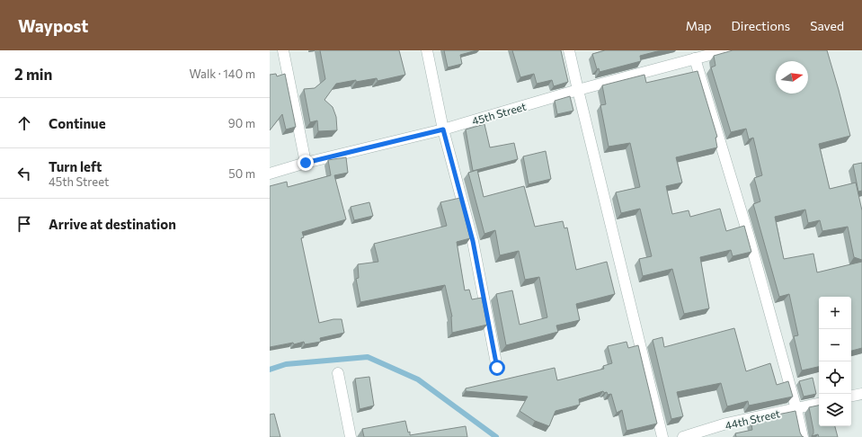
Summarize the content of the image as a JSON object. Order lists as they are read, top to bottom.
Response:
{
  "streets": {
    "street": ["45th Street", "44th Street"]
  },
  "north": "right",
  "page": {
    "header": "Waypost",
    "nav": ["Map", "Directions", "Saved"],
    "heading": ["2 min", "Walk · 140 m"],
    "list": [
      ["Continue", "90 m"],
      ["Turn left", "45th Street", "50 m"],
      "Arrive at destination"
    ],
    "map_buttons": ["+", "−"]
  }
}
